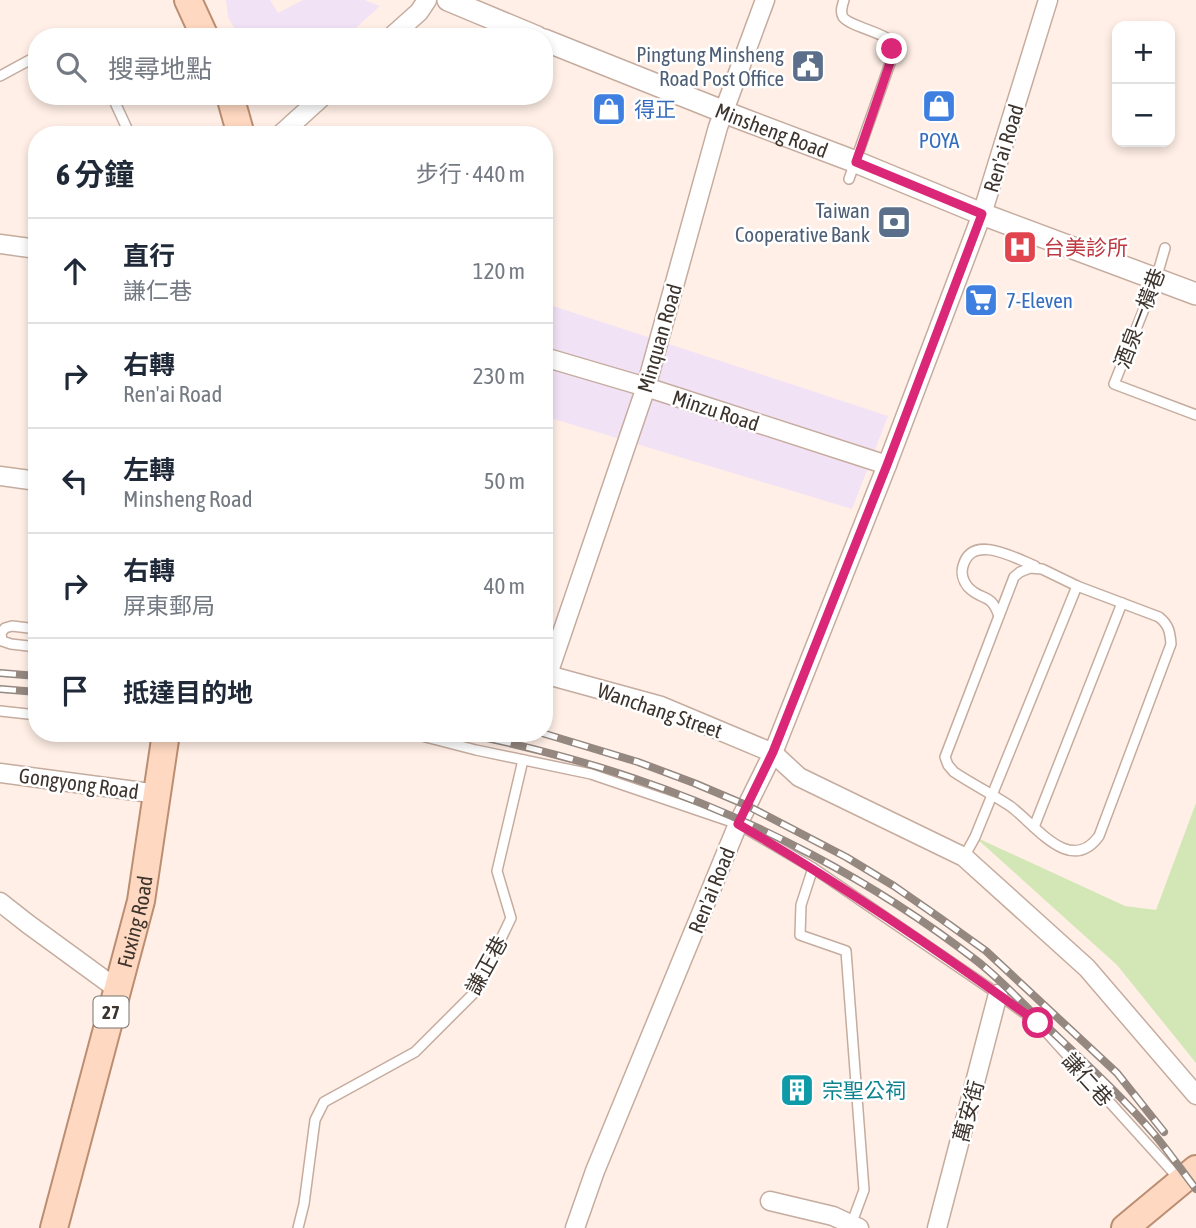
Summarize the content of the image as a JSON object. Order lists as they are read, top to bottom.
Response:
{
  "streets": {
    "main road": ["Fuxing Road", "27"],
    "street": [
      "Minsheng Road",
      "Ren'ai Road",
      "Minquan Road",
      "Minzu Road",
      "Wanchang Street",
      "Gongyong Road",
      "萬安街"
    ],
    "lane": ["酒泉一橫巷", "謙正巷", "謙仁巷"]
  },
  "crossings": [
    ["Minsheng Road", "Ren'ai Road"],
    ["Minsheng Road", "酒泉一橫巷"],
    ["Minsheng Road", "Minquan Road"],
    ["Ren'ai Road", "Minzu Road"],
    ["Ren'ai Road", "Wanchang Street"],
    ["Ren'ai Road", "謙仁巷"],
    ["Minquan Road", "Minzu Road"],
    ["Gongyong Road", "Fuxing Road"],
    ["謙仁巷", "萬安街"]
  ],
  "places": {
    "public building": ["Pingtung Minsheng Road Post Office"],
    "shop": ["POYA", "得正"],
    "bank": ["Taiwan Cooperative Bank"],
    "hospital": ["台美診所"],
    "supermarket": ["7-Eleven"],
    "building": ["宗聖公祠"]
  },
  "page": {
    "map_buttons": ["+", "−"],
    "search": "搜尋地點",
    "heading": ["6 分鐘", "步行 · 440 m"],
    "list": [
      ["直行", "謙仁巷", "120 m"],
      ["右轉", "Ren'ai Road", "230 m"],
      ["左轉", "Minsheng Road", "50 m"],
      ["右轉", "屏東郵局", "40 m"],
      "抵達目的地"
    ]
  }
}
